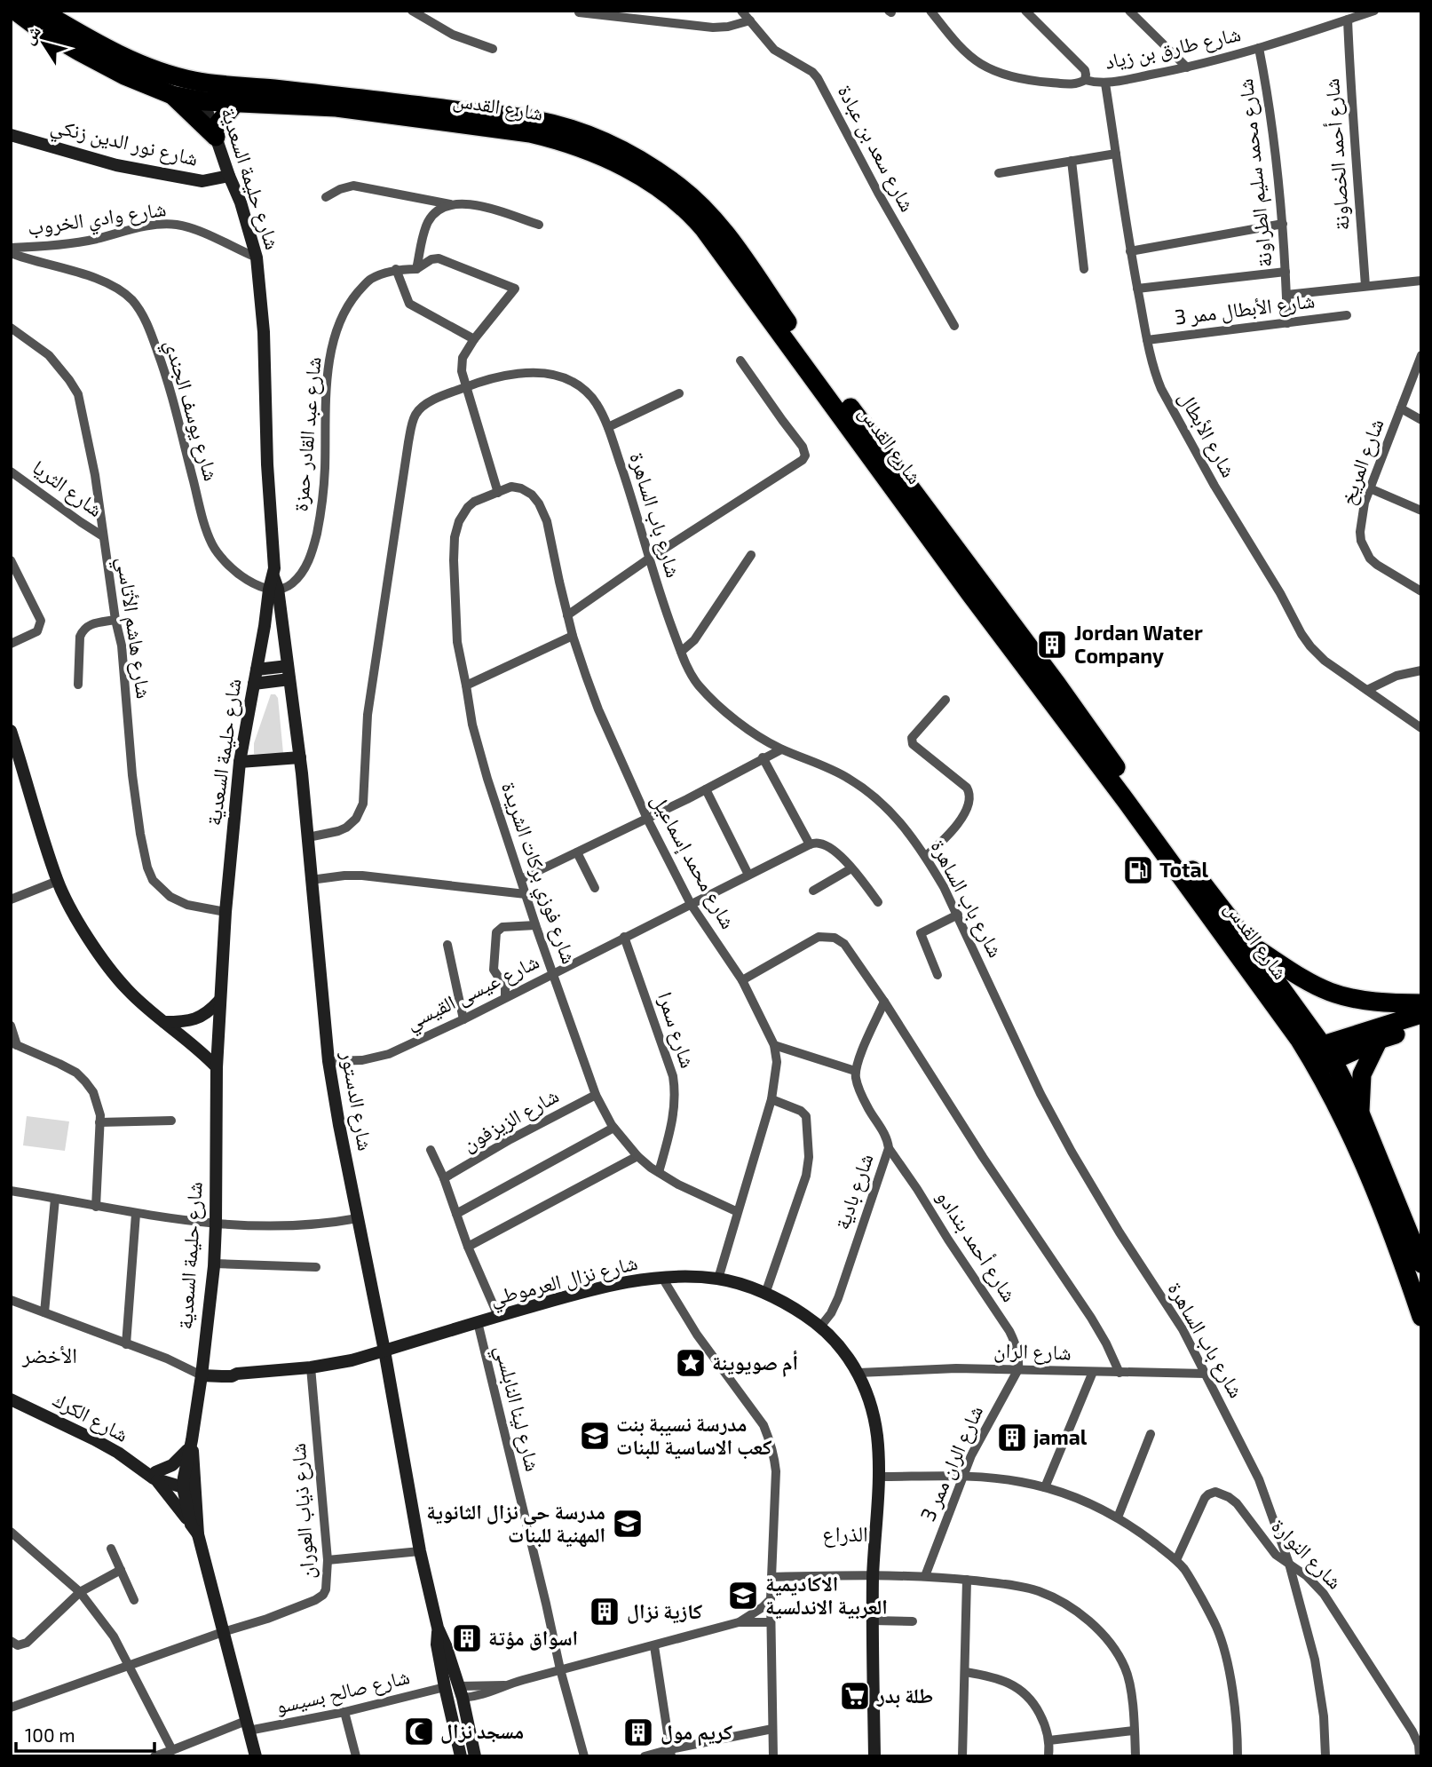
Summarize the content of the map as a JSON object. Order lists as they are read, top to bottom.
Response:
{
  "streets": {
    "highway": ["شارع القدس"],
    "street": [
      "شارع طارق بن زياد",
      "شارع نور الدين زنكي",
      "شارع سعد بن عبادة",
      "شارع أحمد الخصاونة",
      "شارع محمد سليم الطراونة",
      "شارع حليمة السعدية",
      "شارع وادي الخروب",
      "شارع الأبطال ممر 3",
      "شارع يوسف الجندي",
      "شارع عبد القادر حمزة",
      "شارع الأبطال",
      "شارع المريخ",
      "شارع الثريا",
      "شارع باب الساهرة",
      "شارع هاشم الأتاسي",
      "شارع محمد إسماعيل",
      "شارع فوزي بركات الشريدة",
      "شارع عيسى القيسي",
      "شارع سمرا",
      "شارع الدستور",
      "شارع الزيزفون",
      "شارع بادية",
      "شارع أحمد بندادو",
      "شارع نزال العرموطي",
      "شارع الران",
      "شارع لينا النابلسي",
      "شارع الكرك",
      "شارع الران ممر 3",
      "شارع ذياب العوران",
      "شارع النوارة",
      "شارع صالح بسيسو"
    ]
  },
  "crossings": [
    ["شارع طارق بن زياد", "شارع أحمد الخصاونة"],
    ["شارع طارق بن زياد", "شارع محمد سليم الطراونة"],
    ["شارع طارق بن زياد", "شارع الأبطال"],
    ["شارع القدس", "شارع حليمة السعدية"],
    ["شارع نور الدين زنكي", "شارع حليمة السعدية"],
    ["شارع أحمد الخصاونة", "شارع محمد سليم الطراونة"],
    ["شارع محمد سليم الطراونة", "شارع الأبطال ممر 3"],
    ["شارع حليمة السعدية", "شارع وادي الخروب"],
    ["شارع حليمة السعدية", "شارع يوسف الجندي"],
    ["شارع حليمة السعدية", "شارع عبد القادر حمزة"],
    ["شارع حليمة السعدية", "شارع هاشم الأتاسي"],
    ["شارع حليمة السعدية", "شارع الدستور"],
    ["شارع حليمة السعدية", "شارع نزال العرموطي"],
    ["شارع حليمة السعدية", "شارع الكرك"],
    ["شارع حليمة السعدية", "شارع ذياب العوران"],
    ["شارع حليمة السعدية", "شارع صالح بسيسو"],
    ["شارع الأبطال ممر 3", "شارع الأبطال"],
    ["شارع يوسف الجندي", "شارع عبد القادر حمزة"],
    ["شارع يوسف الجندي", "شارع الدستور"],
    ["شارع عبد القادر حمزة", "شارع الدستور"],
    ["شارع الثريا", "شارع هاشم الأتاسي"],
    ["شارع باب الساهرة", "شارع الدستور"],
    ["شارع باب الساهرة", "شارع الران"],
    ["شارع باب الساهرة", "شارع النوارة"],
    ["شارع محمد إسماعيل", "شارع فوزي بركات الشريدة"],
    ["شارع محمد إسماعيل", "شارع عيسى القيسي"],
    ["شارع محمد إسماعيل", "شارع نزال العرموطي"],
    ["شارع فوزي بركات الشريدة", "شارع عيسى القيسي"],
    ["شارع فوزي بركات الشريدة", "شارع سمرا"],
    ["شارع فوزي بركات الشريدة", "شارع الزيزفون"],
    ["شارع عيسى القيسي", "شارع سمرا"],
    ["شارع عيسى القيسي", "شارع الدستور"],
    ["شارع الدستور", "شارع نزال العرموطي"],
    ["شارع الدستور", "شارع صالح بسيسو"],
    ["شارع بادية", "شارع أحمد بندادو"],
    ["شارع بادية", "شارع نزال العرموطي"],
    ["شارع أحمد بندادو", "شارع الران"],
    ["شارع أحمد بندادو", "شارع الران ممر 3"],
    ["شارع نزال العرموطي", "شارع الران"],
    ["شارع نزال العرموطي", "شارع لينا النابلسي"],
    ["شارع نزال العرموطي", "شارع ذياب العوران"],
    ["شارع الران", "شارع الران ممر 3"]
  ],
  "districts": ["الأخضر", "الذراع"],
  "places": {
    "building": [
      "Jordan Water Company",
      "jamal",
      "كازية نزال",
      "اسواق مؤتة",
      "كريم مول"
    ],
    "fuel station": ["Total"],
    "place": ["أم صويوينة"],
    "school or university": ["مدرسة نسيبة بنت كعب الاساسية للبنات", "مدرسة حي نزال الثانوية المهنية للبنات", "الاكاديمية العربية الاندلسية"],
    "supermarket": ["طلة بدر"],
    "mosque": ["مسجد نزال"]
  },
  "scale_bar": "100 m",
  "north": "top left"
}
